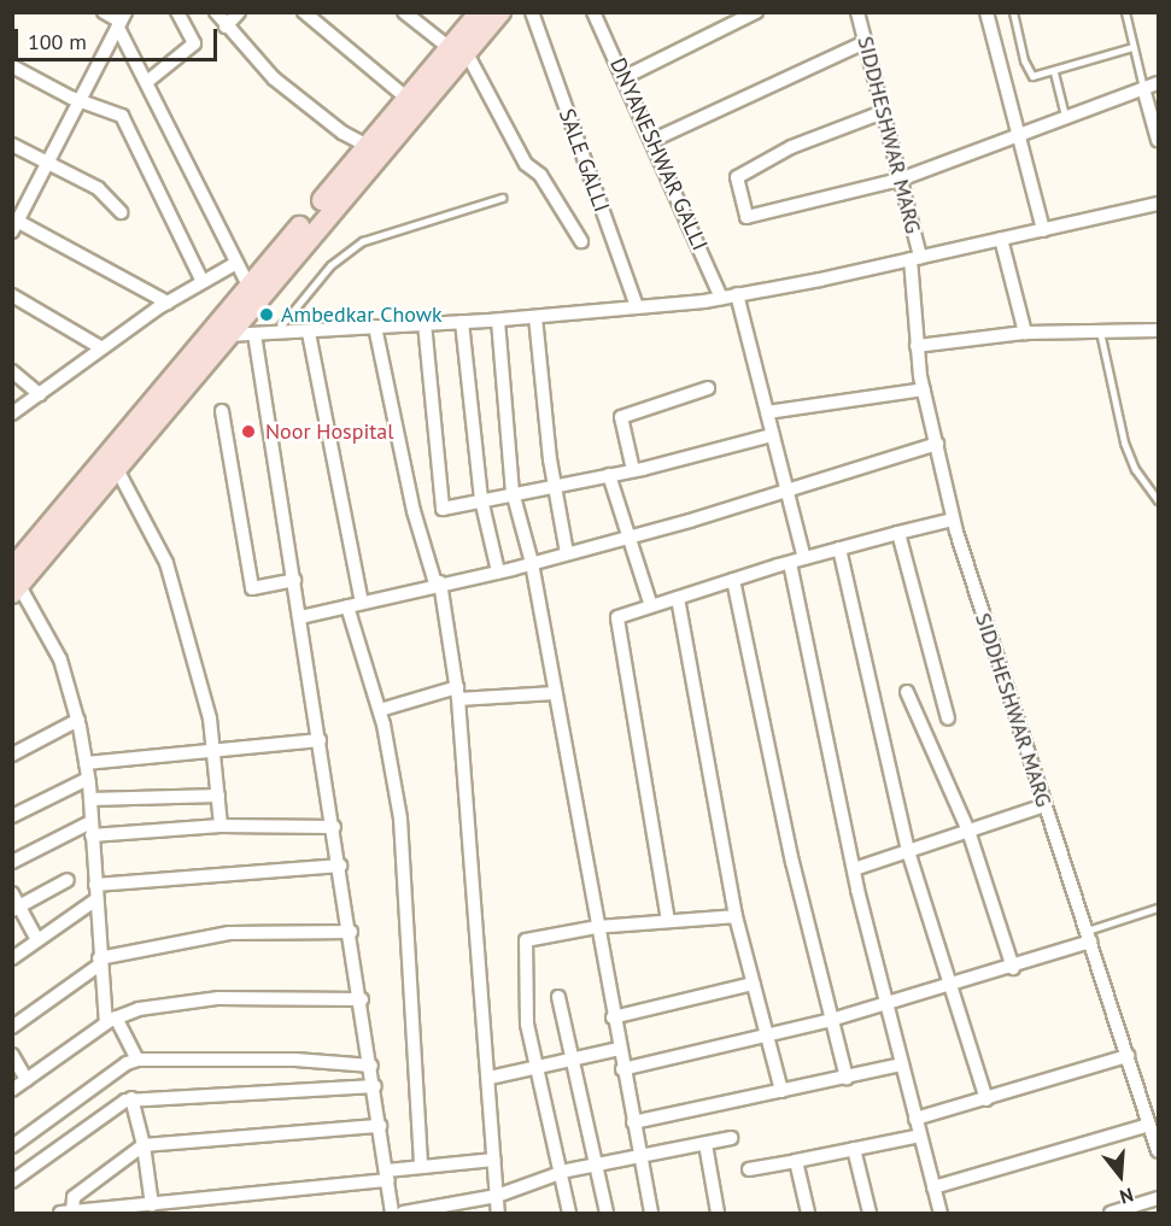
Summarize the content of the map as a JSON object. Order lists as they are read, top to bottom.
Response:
{
  "streets": {
    "street": ["SIDDHESHWAR MARG", "DNYANESHWAR GALLI", "SALE GALLI"]
  },
  "places": ["Ambedkar Chowk", "Noor Hospital"],
  "scale_bar": "100 m",
  "north": "bottom"
}
